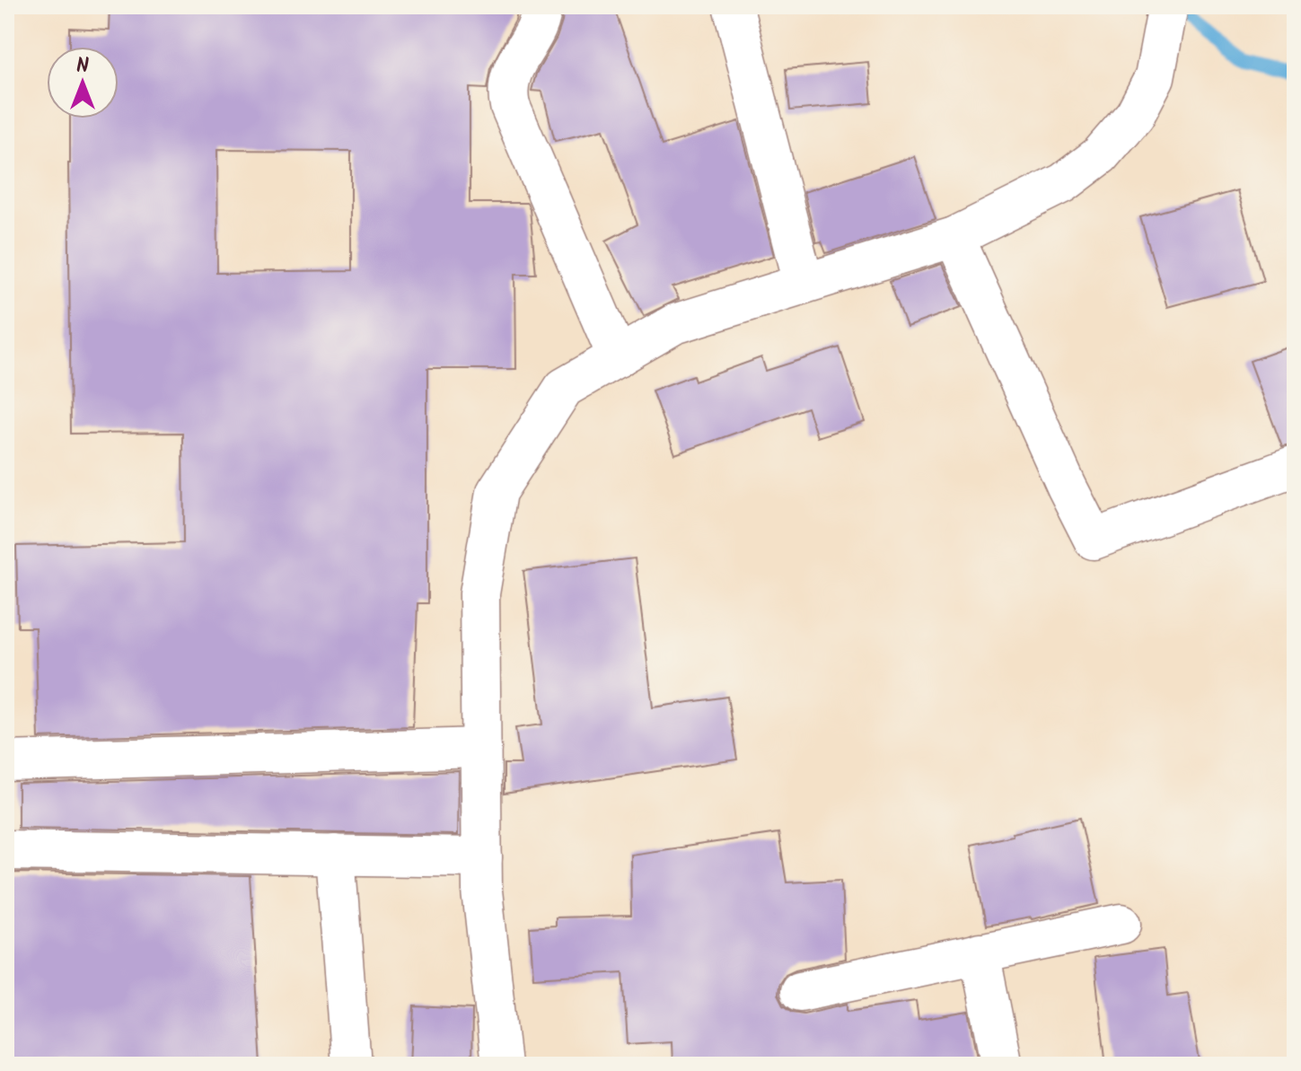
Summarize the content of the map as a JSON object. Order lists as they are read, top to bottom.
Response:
{
  "north": "top"
}
